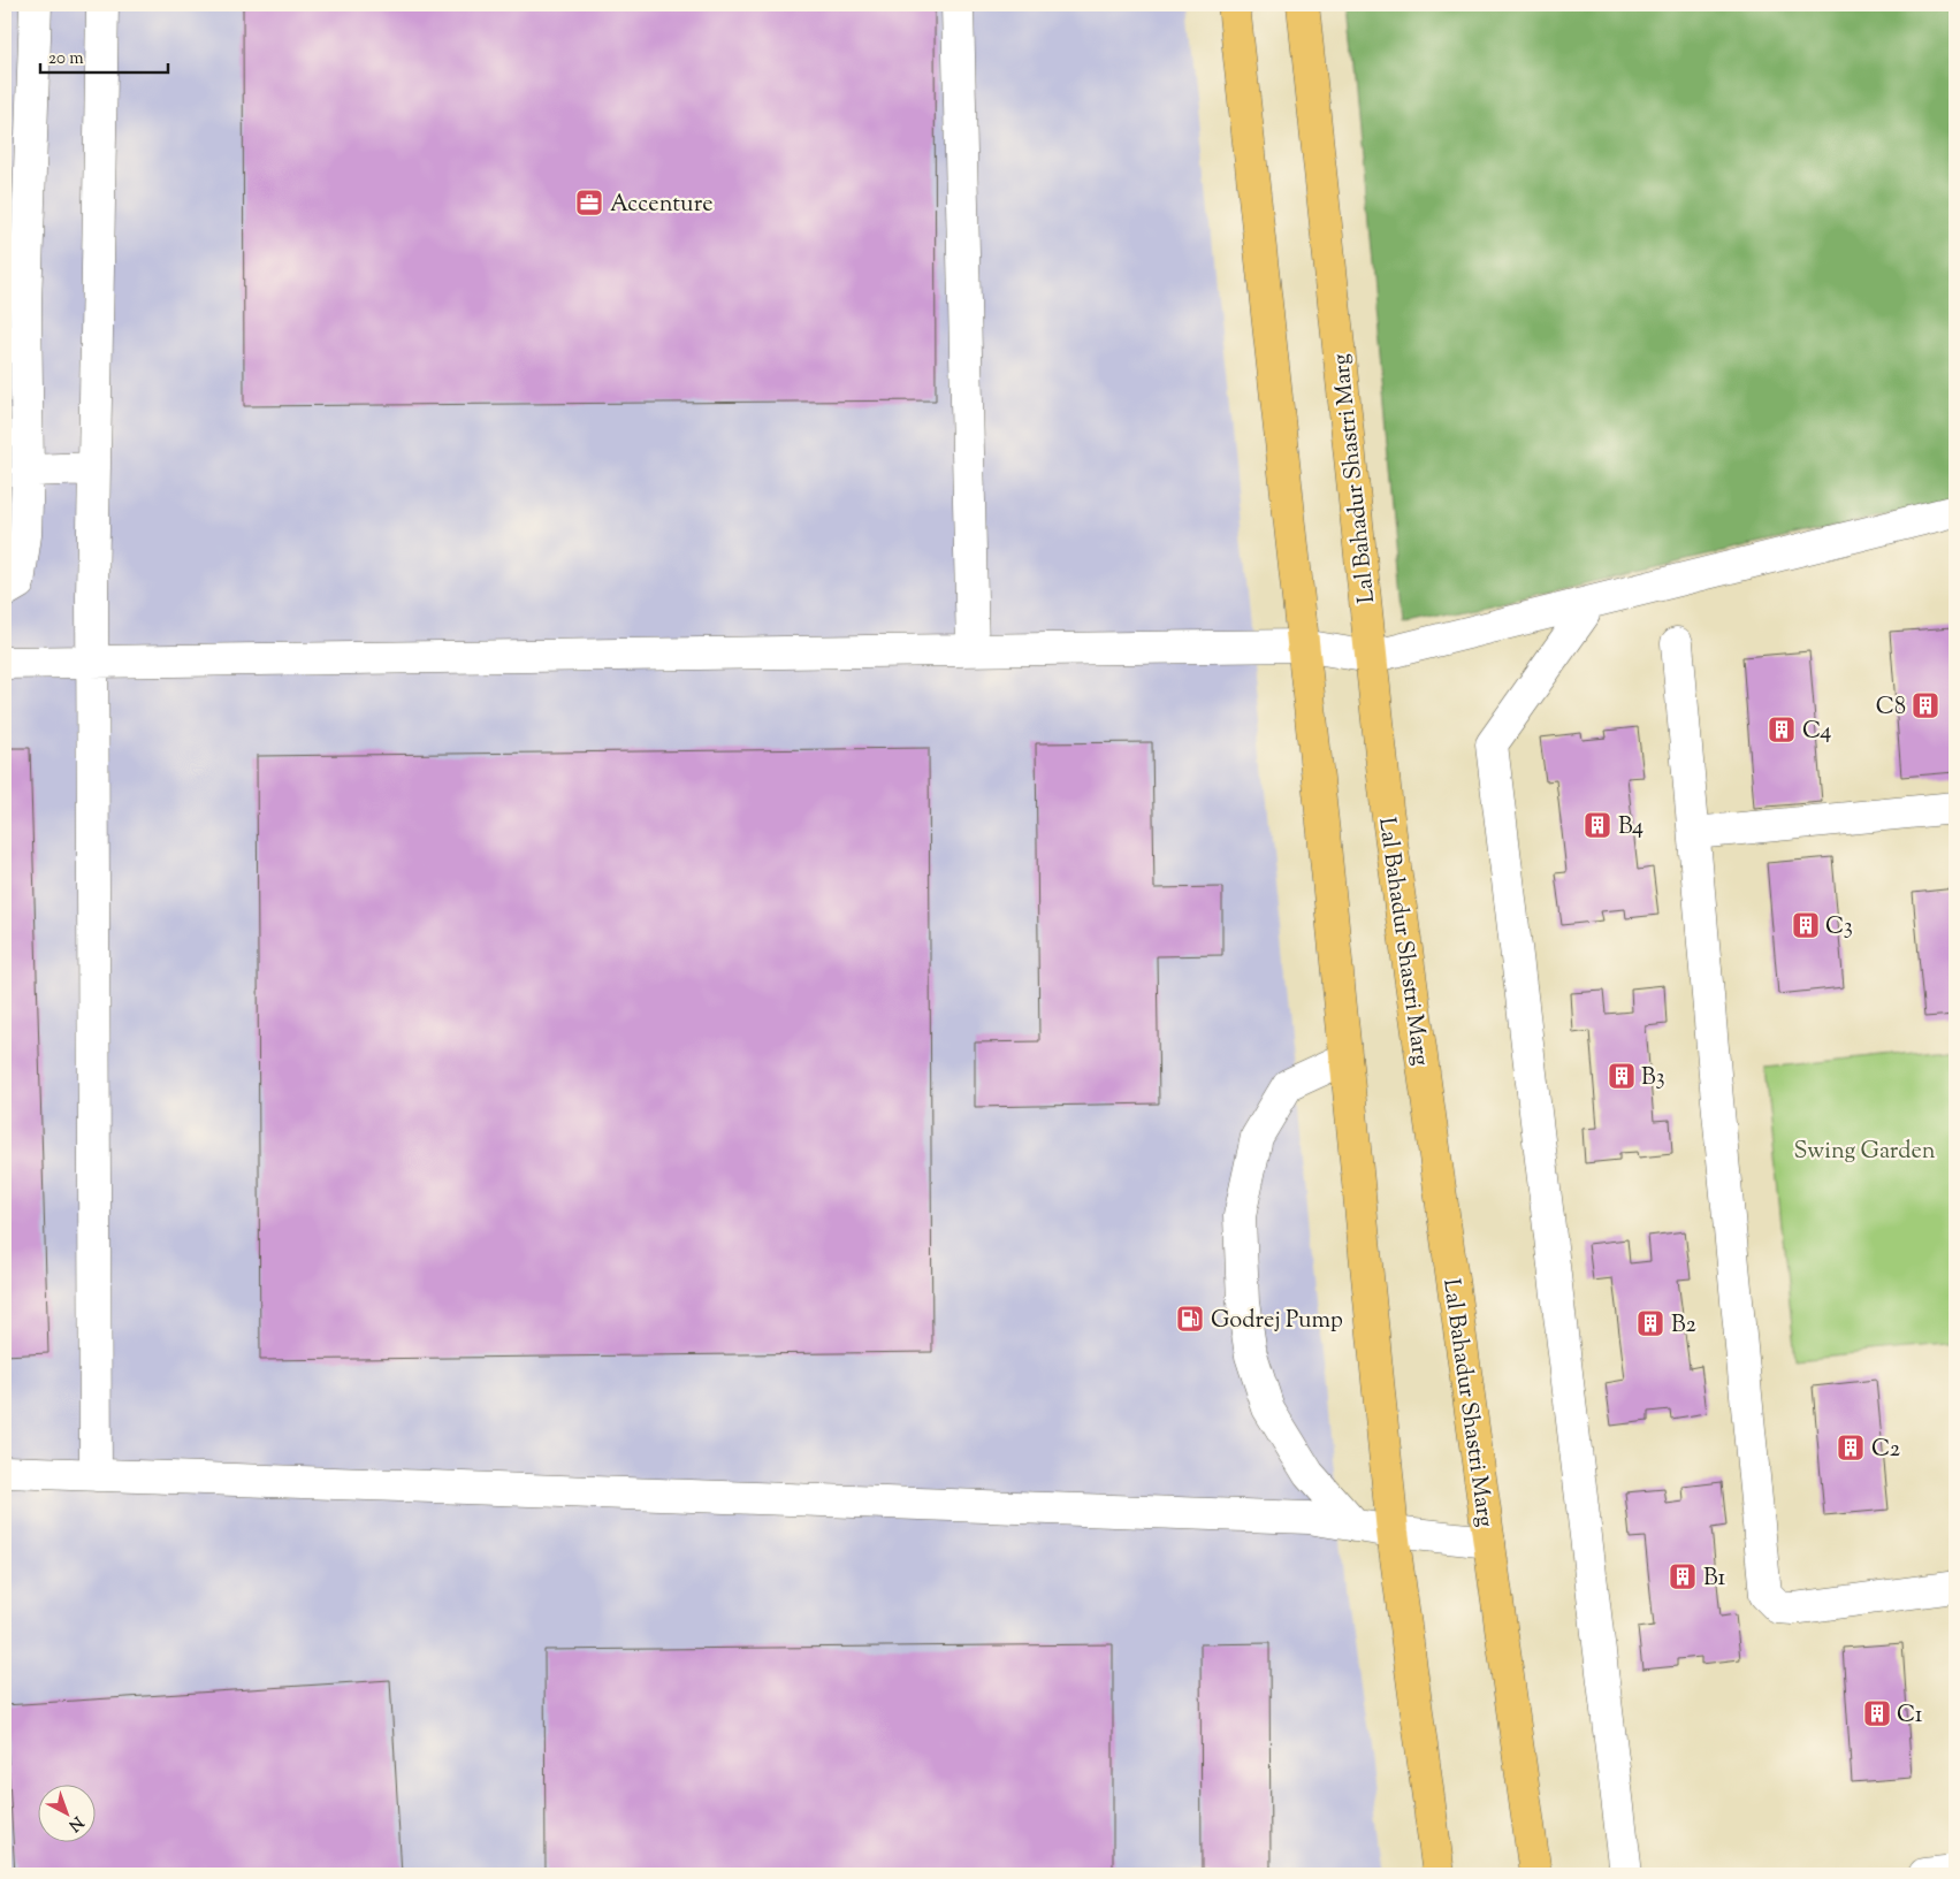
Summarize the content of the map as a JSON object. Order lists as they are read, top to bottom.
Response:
{
  "streets": {
    "main road": ["Lal Bahadur Shastri Marg"]
  },
  "parks": ["Swing Garden"],
  "places": {
    "office": ["Accenture"],
    "building": [
      "C8",
      "C4",
      "B4",
      "C3",
      "B3",
      "B2",
      "C2",
      "B1",
      "C1"
    ],
    "fuel station": ["Godrej Pump"]
  },
  "scale_bar": "20 m",
  "north": "bottom right"
}
